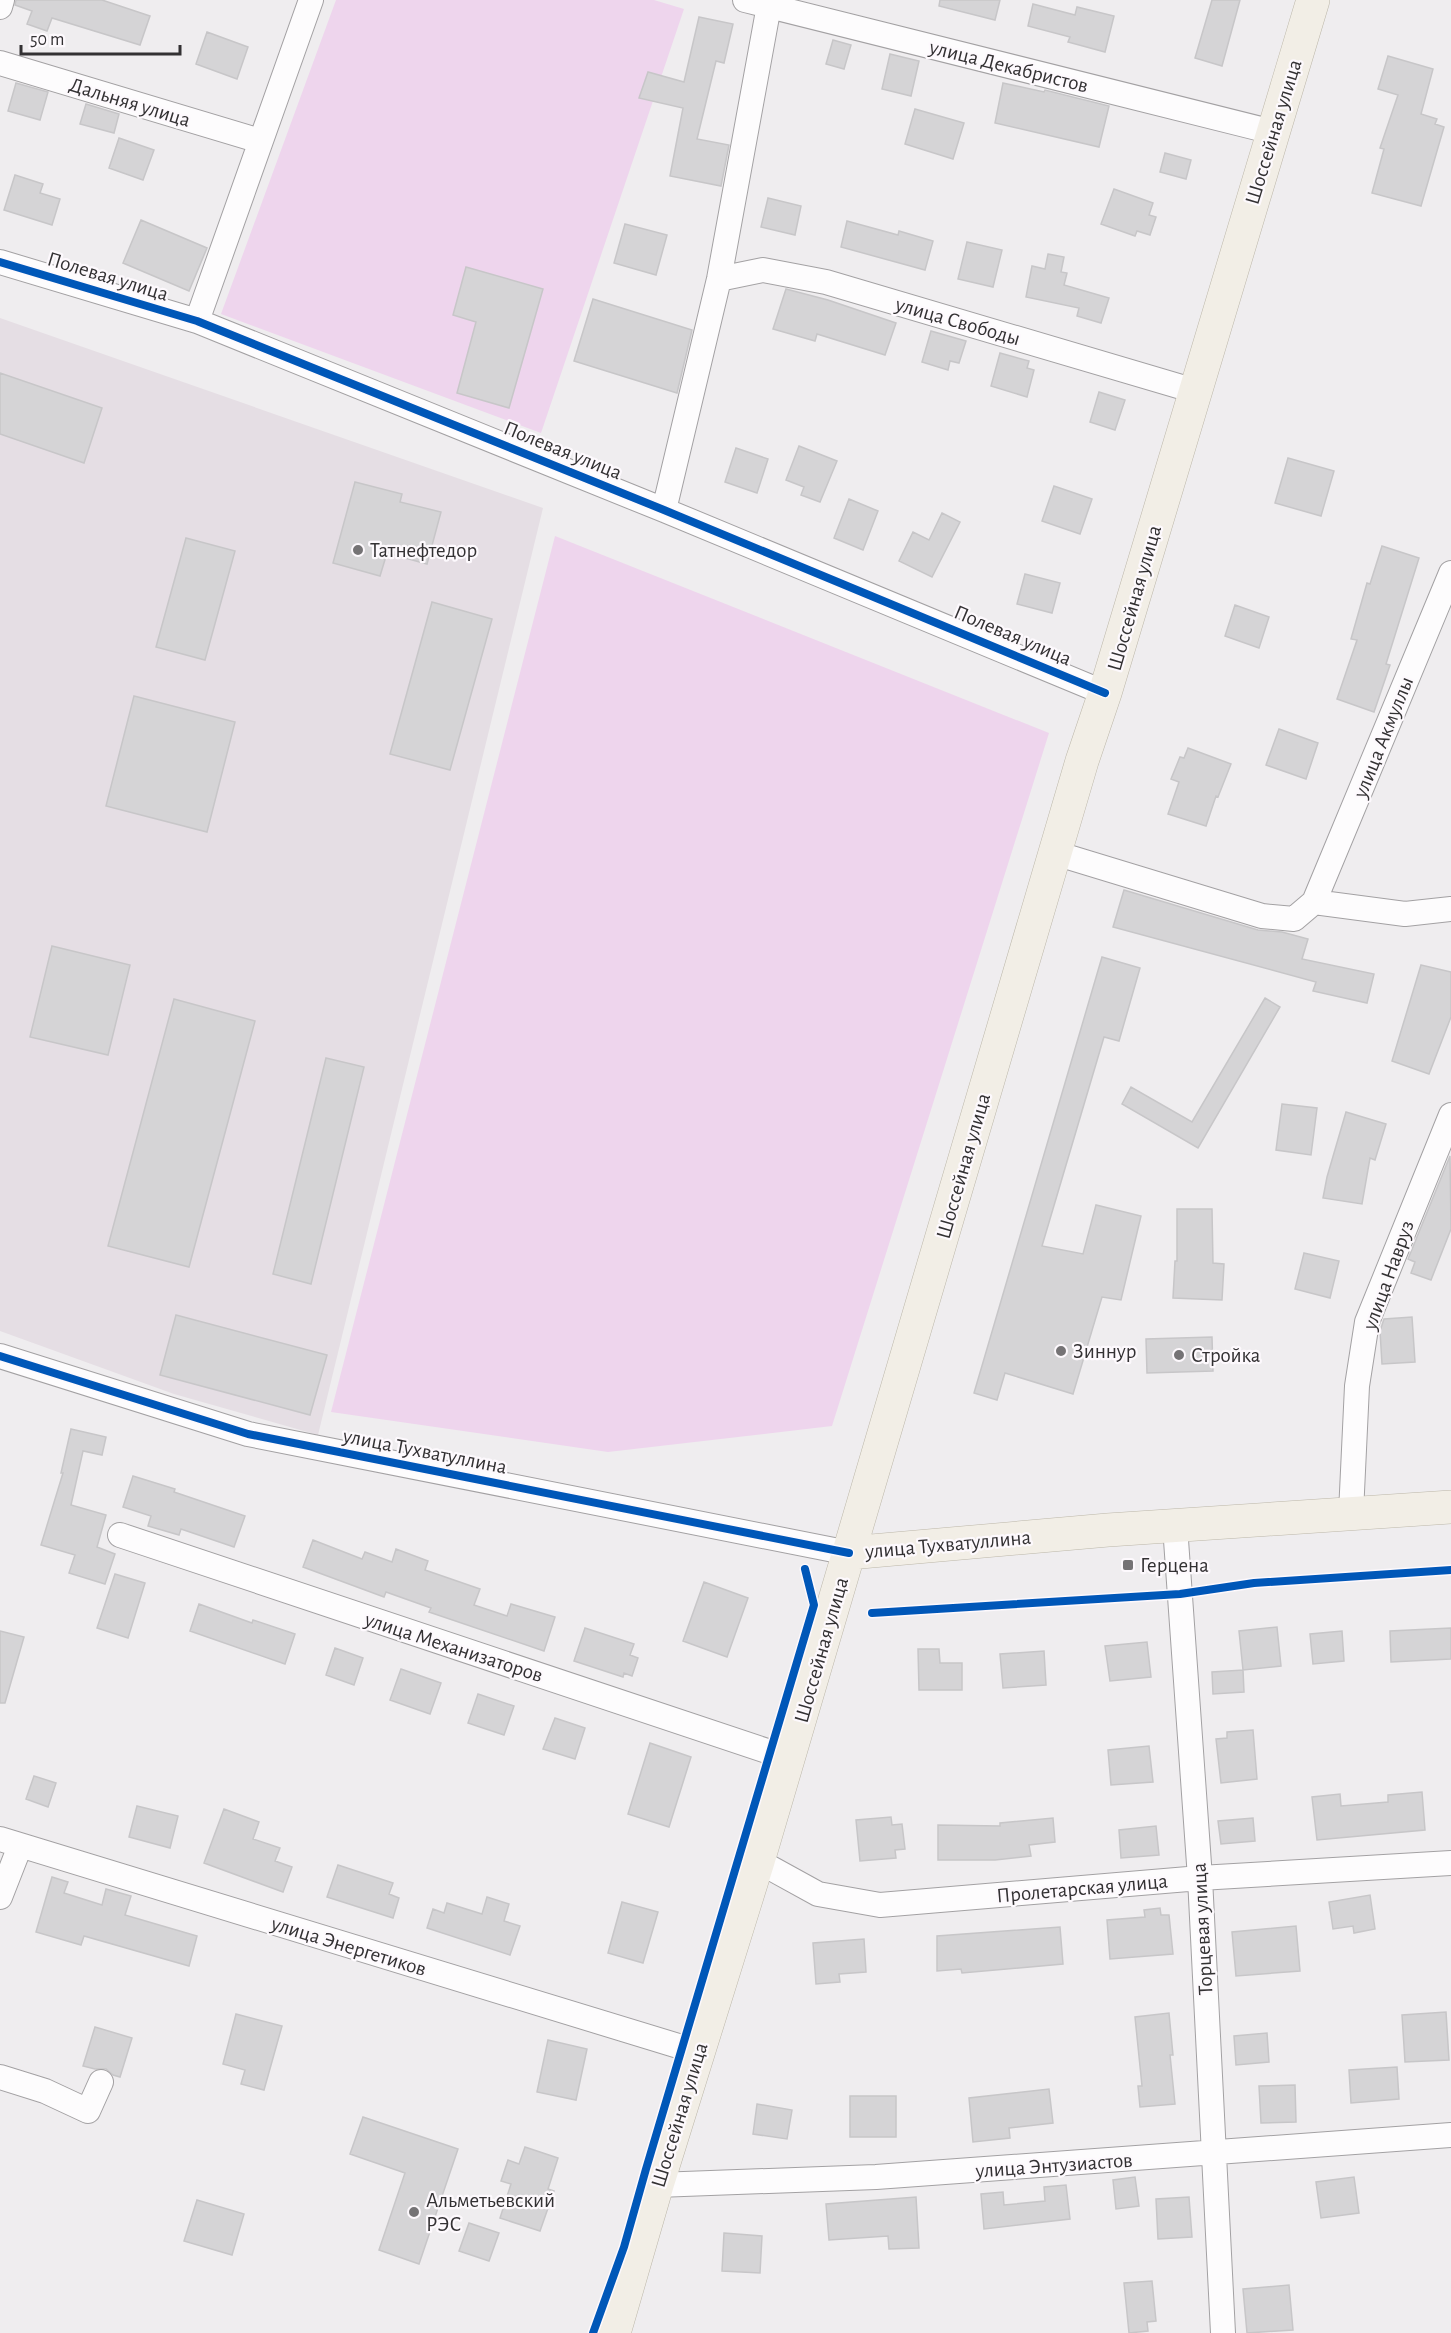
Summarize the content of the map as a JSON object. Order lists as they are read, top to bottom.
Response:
{
  "streets": {
    "main road": ["Шоссейная улица", "улица Тухватуллина"],
    "street": [
      "улица Декабристов",
      "Дальняя улица",
      "Полевая улица",
      "улица Свободы",
      "улица Акмуллы",
      "улица Навруз",
      "улица Механизаторов",
      "Пролетарская улица",
      "Торцевая улица",
      "улица Энергетиков",
      "улица Энтузиастов"
    ]
  },
  "crossings": [
    ["улица Декабристов", "Шоссейная улица"],
    ["Шоссейная улица", "Полевая улица"],
    ["Шоссейная улица", "улица Свободы"],
    ["Шоссейная улица", "улица Тухватуллина"],
    ["Шоссейная улица", "улица Механизаторов"],
    ["Шоссейная улица", "Пролетарская улица"],
    ["Шоссейная улица", "улица Энергетиков"],
    ["Шоссейная улица", "улица Энтузиастов"],
    ["улица Навруз", "улица Тухватуллина"],
    ["улица Тухватуллина", "Торцевая улица"],
    ["Пролетарская улица", "Торцевая улица"],
    ["Торцевая улица", "улица Энтузиастов"]
  ],
  "places": {
    "other": [
      "Татнефтедор",
      "Зиннур",
      "Стройка",
      "Альметьевский РЭС"
    ],
    "transit": ["Герцена"]
  },
  "scale_bar": "50 m"
}
